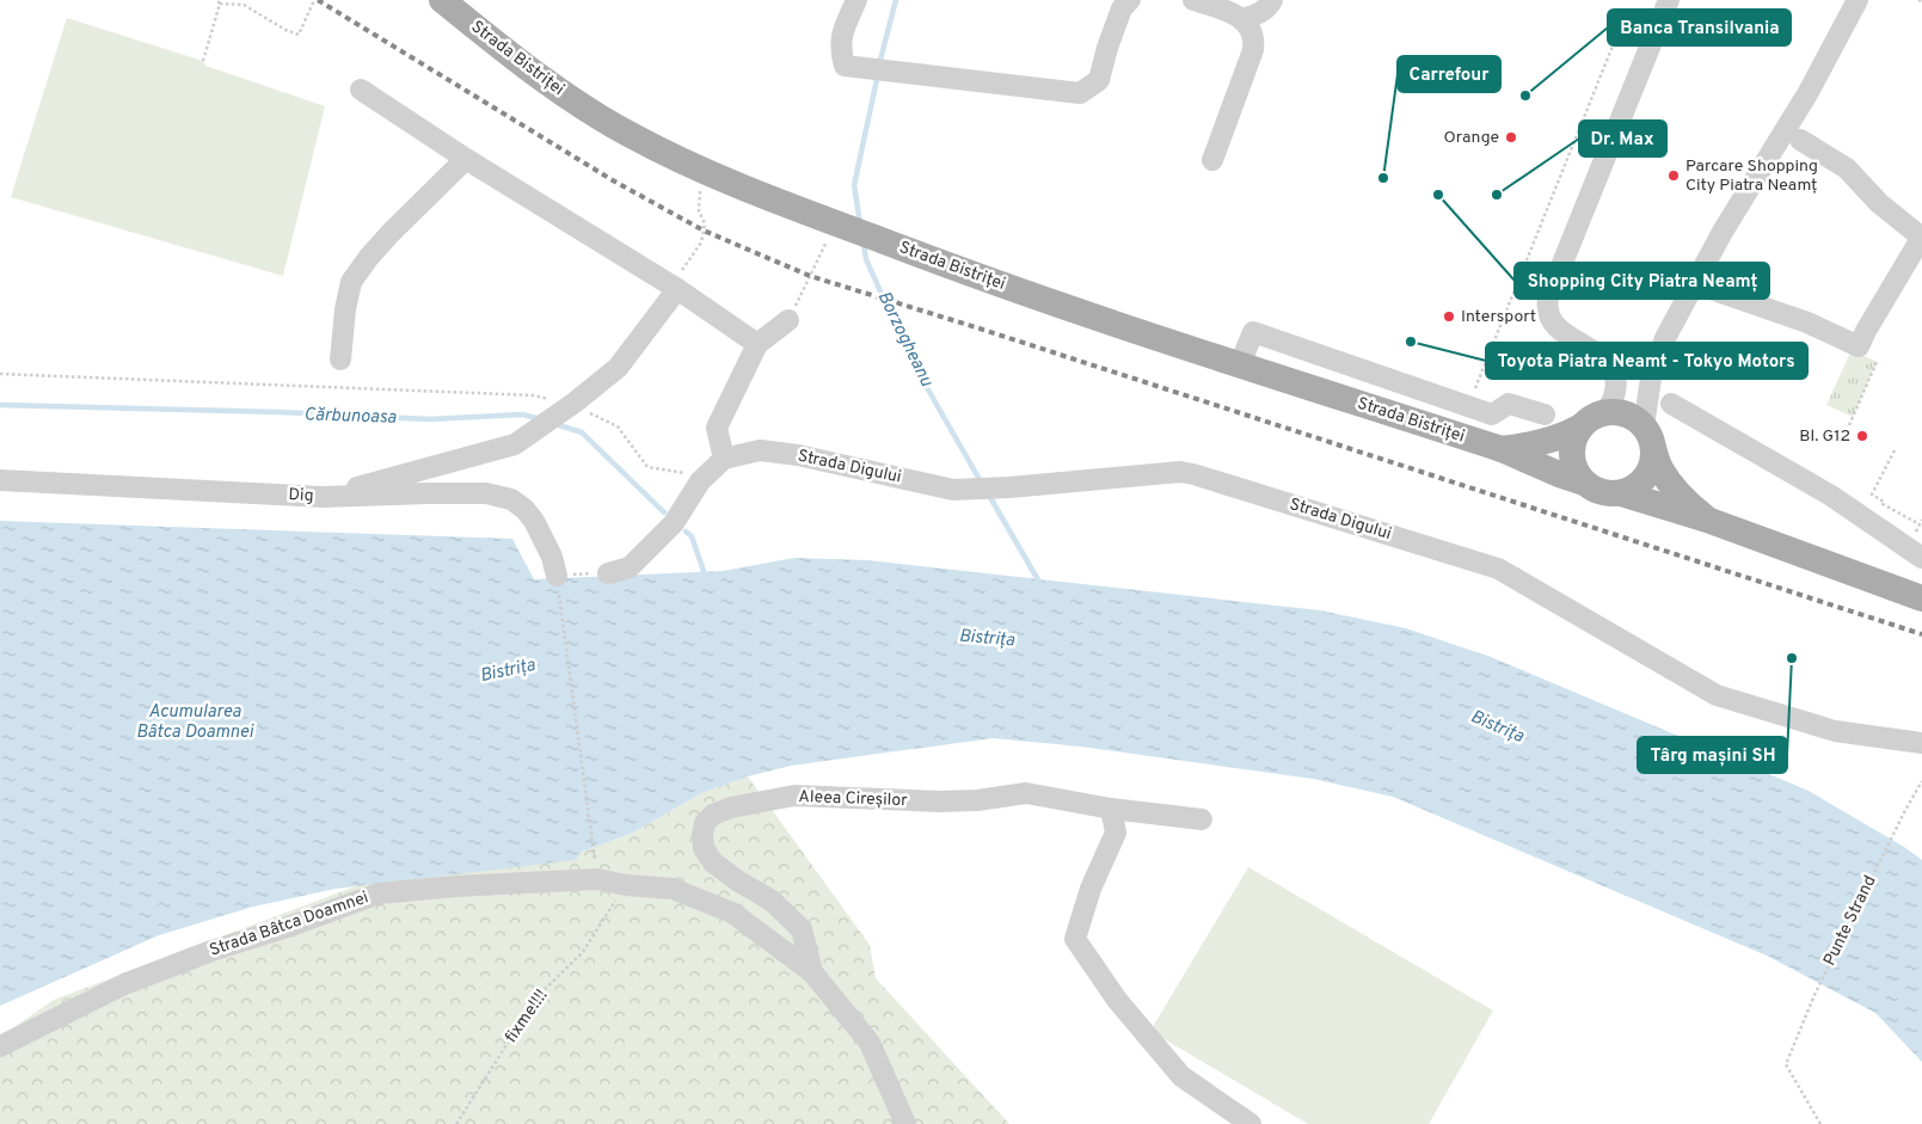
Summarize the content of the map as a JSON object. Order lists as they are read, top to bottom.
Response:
{
  "streets": {
    "main road": ["Strada Bistriței"],
    "street": [
      "Strada Digului",
      "Dig",
      "Aleea Cireșilor",
      "Strada Bâtca Doamnei"
    ],
    "path": ["Punte Strand", "fixme!!!!"]
  },
  "crossings": [
    ["Aleea Cireșilor", "Strada Bâtca Doamnei"],
    ["Strada Bâtca Doamnei", "fixme!!!!"]
  ],
  "water": [
    "Borzogheanu",
    "Cărbunoasa",
    "Bistrița",
    "Acumularea Bâtca Doamnei"
  ],
  "places": [
    "Banca Transilvania",
    "Orange",
    "Parcare Shopping City Piatra Neamț",
    "Carrefour",
    "Shopping City Piatra Neamț",
    "Dr. Max",
    "Intersport",
    "Toyota Piatra Neamt - Tokyo Motors",
    "Bl. G12",
    "Târg mașini SH"
  ]
}
